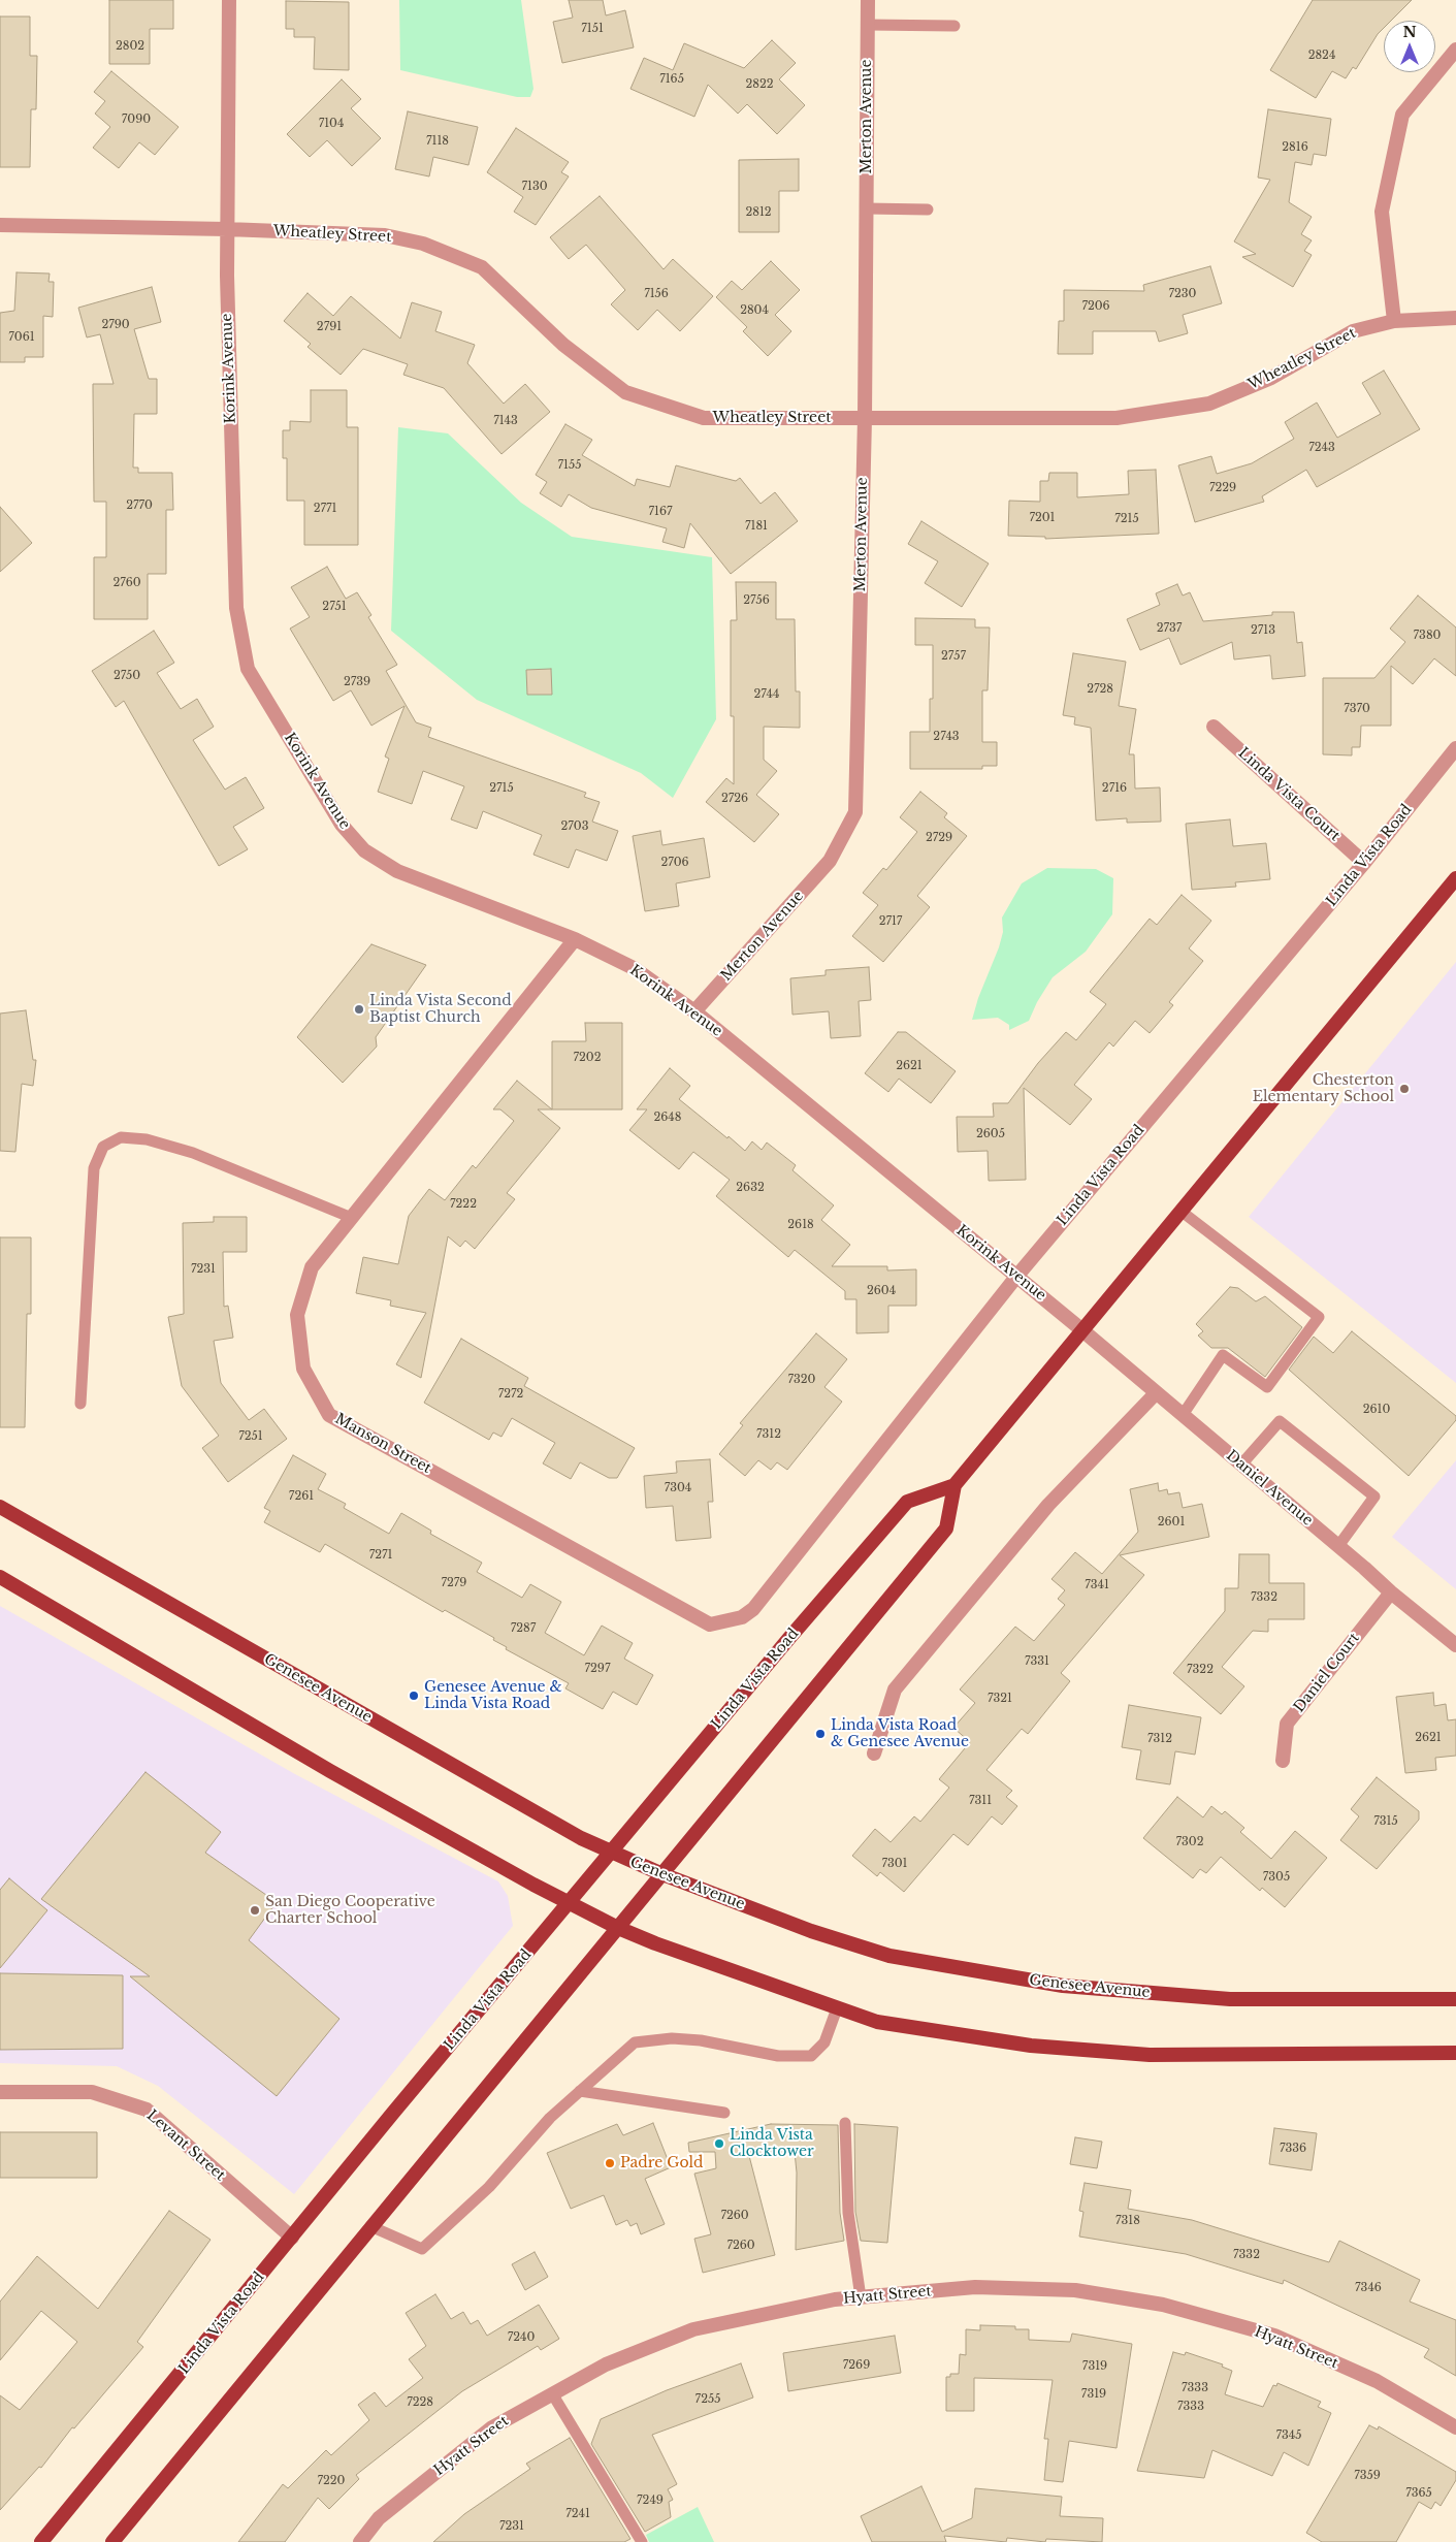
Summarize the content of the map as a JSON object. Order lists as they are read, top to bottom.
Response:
{
  "streets": {
    "main road": ["Linda Vista Road", "Genesee Avenue"],
    "street": [
      "Merton Avenue",
      "Wheatley Street",
      "Korink Avenue",
      "Linda Vista Court",
      "Manson Street",
      "Daniel Avenue",
      "Daniel Court",
      "Levant Street",
      "Hyatt Street"
    ]
  },
  "crossings": [
    ["Merton Avenue", "Wheatley Street"],
    ["Merton Avenue", "Korink Avenue"],
    ["Wheatley Street", "Korink Avenue"],
    ["Korink Avenue", "Linda Vista Road"],
    ["Korink Avenue", "Manson Street"],
    ["Korink Avenue", "Daniel Avenue"],
    ["Linda Vista Court", "Linda Vista Road"],
    ["Linda Vista Road", "Manson Street"],
    ["Linda Vista Road", "Genesee Avenue"],
    ["Linda Vista Road", "Levant Street"],
    ["Daniel Avenue", "Daniel Court"]
  ],
  "places": [
    "Linda Vista Second Baptist Church",
    "Chesterton Elementary School",
    "Genesee Avenue & Linda Vista Road",
    "Linda Vista Road & Genesee Avenue",
    "San Diego Cooperative Charter School",
    "Linda Vista Clocktower",
    "Padre Gold"
  ],
  "house_numbers": [
    "7151",
    "2802",
    "2824",
    "7165",
    "2822",
    "7090",
    "7104",
    "7118",
    "2816",
    "7130",
    "2812",
    "7156",
    "7230",
    "7206",
    "2804",
    "2790",
    "2791",
    "7061",
    "7143",
    "7243",
    "7155",
    "7229",
    "2770",
    "2771",
    "7167",
    "7201",
    "7215",
    "7181",
    "2760",
    "2756",
    "2751",
    "2737",
    "2713",
    "7380",
    "2757",
    "2750",
    "2739",
    "2728",
    "2744",
    "7370",
    "2743",
    "2715",
    "2716",
    "2726",
    "2703",
    "2729",
    "2706",
    "2717",
    "7202",
    "2621",
    "2648",
    "2605",
    "2632",
    "7222",
    "2618",
    "7231",
    "2604",
    "7320",
    "7272",
    "2610",
    "7312",
    "7251",
    "7304",
    "7261",
    "2601",
    "7271",
    "7279",
    "7341",
    "7332",
    "7287",
    "7331",
    "7297",
    "7322",
    "7321",
    "2621",
    "7312",
    "7311",
    "7315",
    "7302",
    "7301",
    "7305",
    "7336",
    "7260",
    "7318",
    "7260",
    "7332",
    "7346",
    "7240",
    "7269",
    "7319",
    "7333",
    "7319",
    "7255",
    "7228",
    "7333",
    "7345",
    "7359",
    "7220",
    "7365",
    "7249",
    "7241",
    "7231"
  ],
  "north": "top"
}
